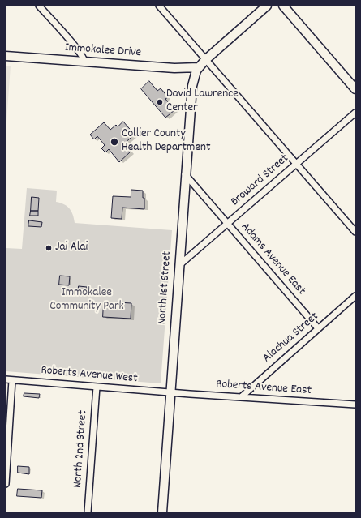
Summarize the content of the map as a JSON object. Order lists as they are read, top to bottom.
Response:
{
  "streets": {
    "street": [
      "Immokalee Drive",
      "Broward Street",
      "Adams Avenue East",
      "North 1st Street",
      "Alachua Street",
      "Roberts Avenue West",
      "Roberts Avenue East",
      "North 2nd Street"
    ]
  },
  "crossings": [
    ["Immokalee Drive", "North 1st Street"],
    ["Broward Street", "Adams Avenue East"],
    ["Broward Street", "North 1st Street"],
    ["Adams Avenue East", "North 1st Street"],
    ["Adams Avenue East", "Alachua Street"],
    ["North 1st Street", "Roberts Avenue West"],
    ["North 1st Street", "Roberts Avenue East"],
    ["Alachua Street", "Roberts Avenue East"],
    ["Roberts Avenue West", "Roberts Avenue East"],
    ["Roberts Avenue West", "North 2nd Street"]
  ],
  "parks": ["Immokalee Community Park"],
  "places": ["David Lawrence Center", "Collier County Health Department", "Jai Alai"]
}
